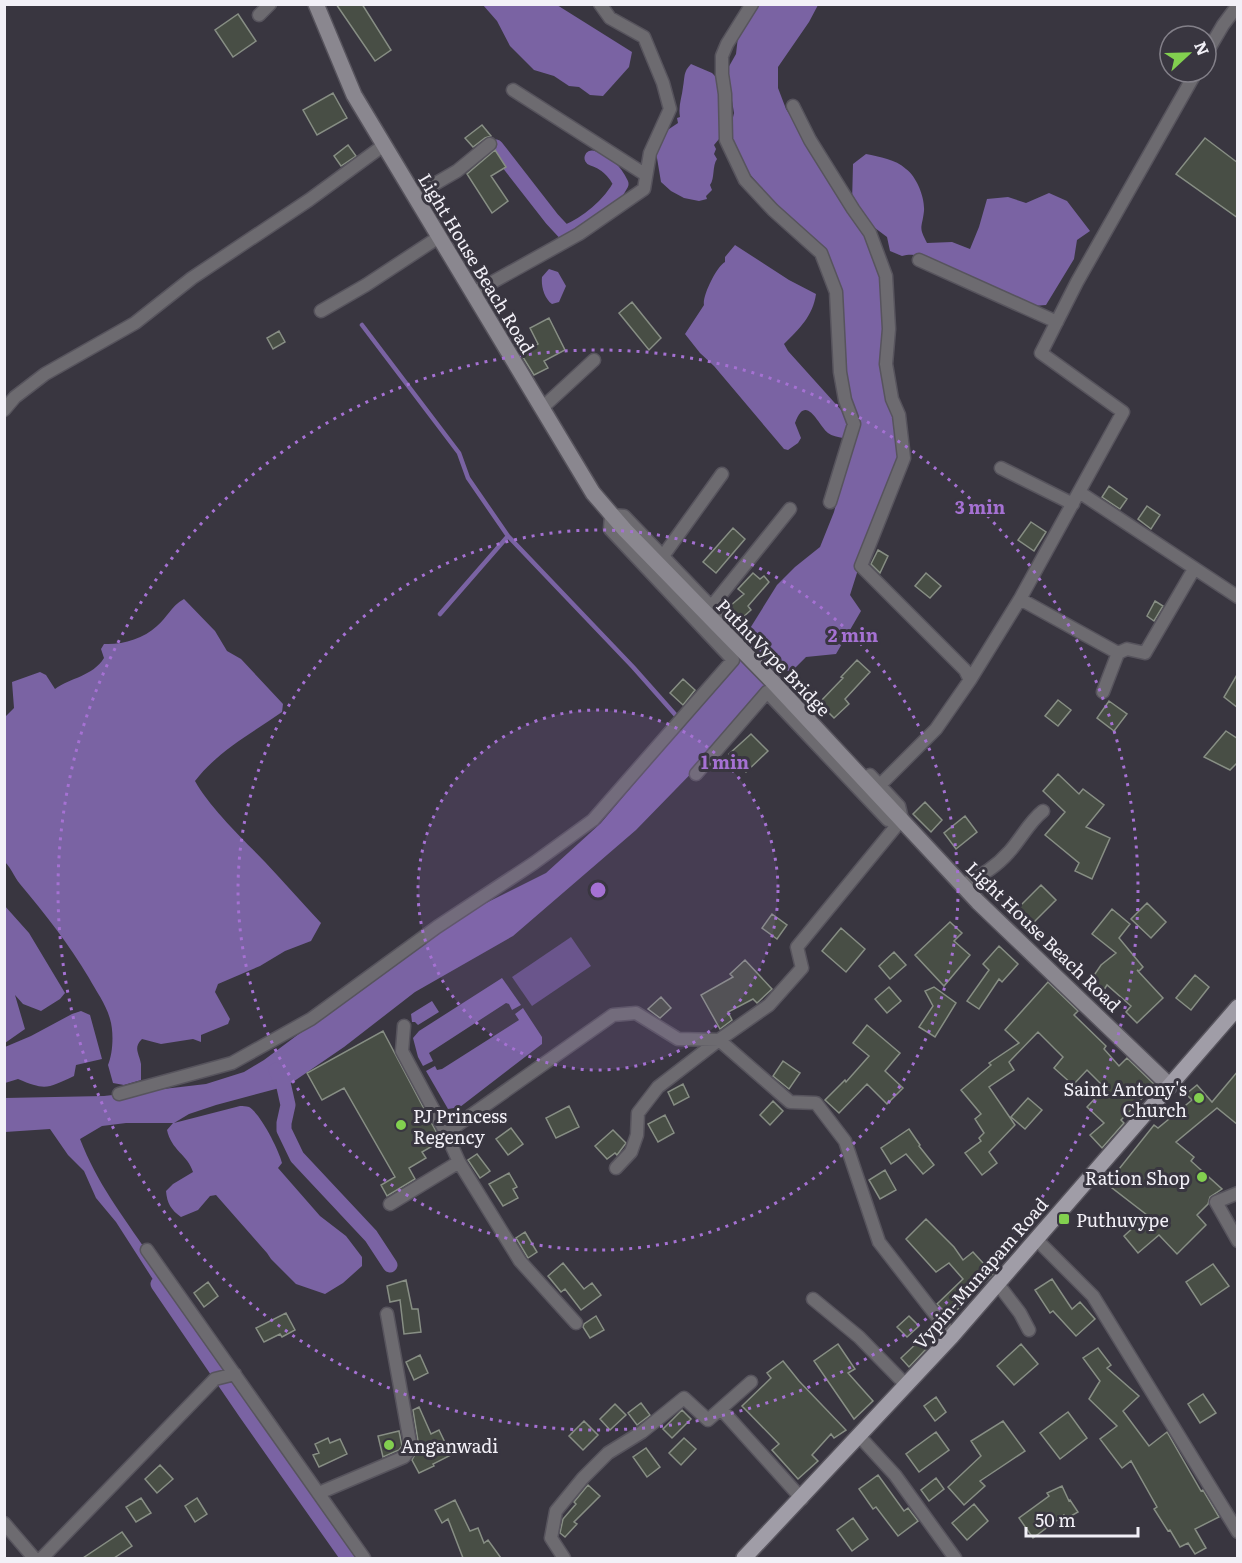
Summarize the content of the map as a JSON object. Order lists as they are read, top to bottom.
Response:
{
  "streets": {
    "main road": ["Light House Beach Road", "PuthuVype Bridge", "Vypin-Munapam Road"]
  },
  "crossings": [
    ["Light House Beach Road", "PuthuVype Bridge"],
    ["Light House Beach Road", "Vypin-Munapam Road"]
  ],
  "places": {
    "other": [
      "Saint Antony's Church",
      "PJ Princess Regency",
      "Ration Shop",
      "Anganwadi"
    ],
    "transit": ["Puthuvype"]
  },
  "scale_bar": "50 m",
  "north": "right",
  "rings": ["3 min", "2 min", "1 min"]
}
